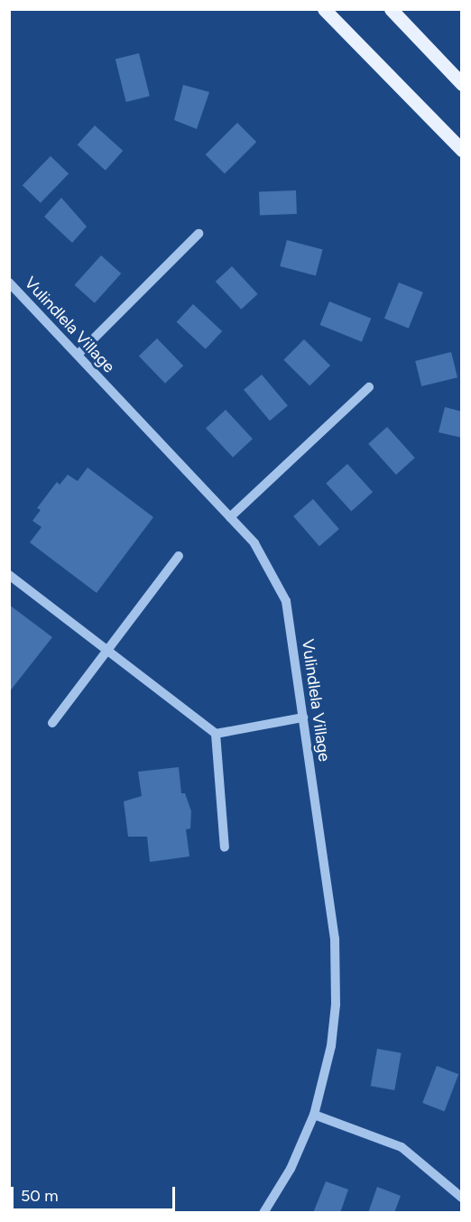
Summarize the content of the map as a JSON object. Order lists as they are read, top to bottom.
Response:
{
  "streets": {
    "street": ["Vulindlela Village"]
  },
  "scale_bar": "50 m"
}
